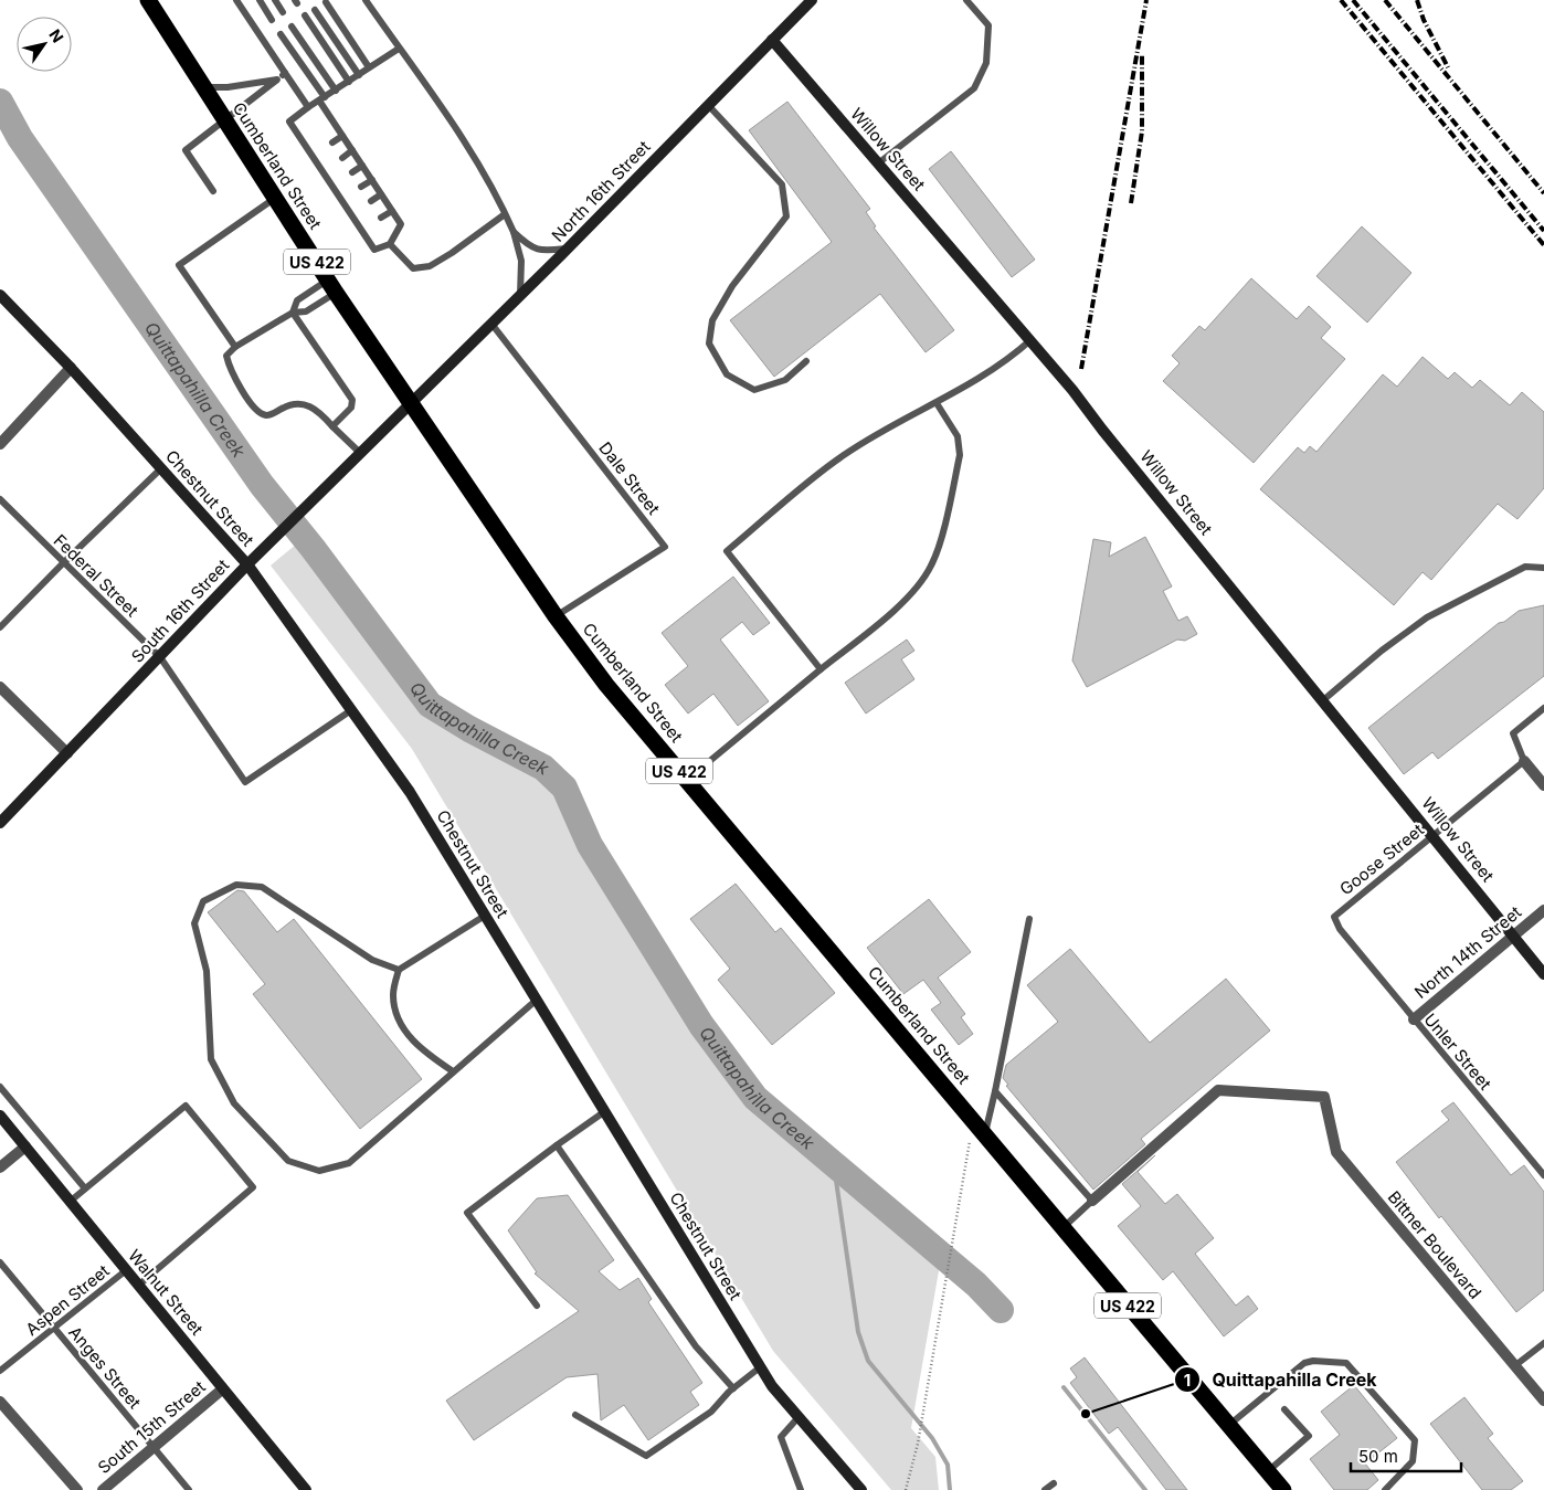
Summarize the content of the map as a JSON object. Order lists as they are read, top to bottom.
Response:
{
  "streets": {
    "highway": ["Cumberland Street", "US 422"],
    "street": [
      "Willow Street",
      "North 16th Street",
      "Chestnut Street",
      "South 16th Street",
      "North 14th Street",
      "Bittner Boulevard",
      "Walnut Street",
      "South 15th Street"
    ],
    "lane": [
      "Dale Street",
      "Federal Street",
      "Goose Street",
      "Unler Street",
      "Aspen Street",
      "Anges Street"
    ]
  },
  "crossings": [
    ["Willow Street", "North 16th Street"],
    ["Willow Street", "Goose Street"],
    ["Willow Street", "North 14th Street"],
    ["Cumberland Street", "North 16th Street"],
    ["Cumberland Street", "Dale Street"],
    ["Cumberland Street", "South 16th Street"],
    ["North 16th Street", "Dale Street"],
    ["North 16th Street", "South 16th Street"],
    ["Chestnut Street", "Federal Street"],
    ["Chestnut Street", "South 16th Street"],
    ["Federal Street", "South 16th Street"],
    ["Goose Street", "Unler Street"],
    ["North 14th Street", "Unler Street"],
    ["Walnut Street", "Aspen Street"],
    ["Walnut Street", "South 15th Street"],
    ["Aspen Street", "Anges Street"],
    ["Anges Street", "South 15th Street"]
  ],
  "water": ["Quittapahilla Creek"],
  "places": ["Quittapahilla Creek"],
  "scale_bar": "50 m",
  "north": "top right"
}
